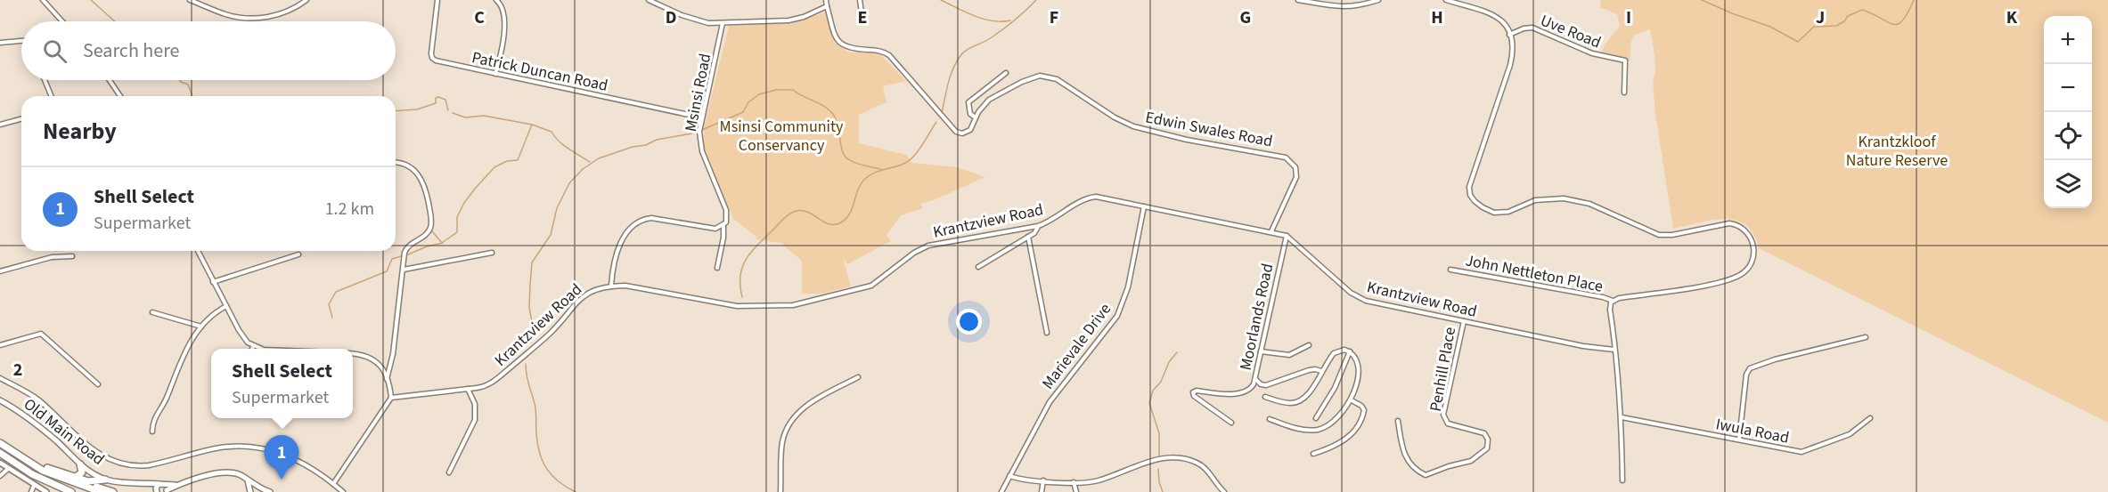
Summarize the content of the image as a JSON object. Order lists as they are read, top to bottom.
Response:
{
  "streets": {
    "main road": ["Old Main Road"],
    "street": [
      "Uve Road",
      "Patrick Duncan Road",
      "Msinsi Road",
      "Edwin Swales Road",
      "Krantzview Road",
      "John Nettleton Place",
      "Moorlands Road",
      "Marievale Drive",
      "Penhill Place",
      "Iwula Road"
    ]
  },
  "crossings": [
    ["Patrick Duncan Road", "Msinsi Road"],
    ["Edwin Swales Road", "Krantzview Road"],
    ["Krantzview Road", "Moorlands Road"],
    ["Krantzview Road", "Marievale Drive"],
    ["Krantzview Road", "Penhill Place"]
  ],
  "parks": ["Msinsi Community Conservancy", "Krantzkloof Nature Reserve"],
  "page": {
    "map_buttons": ["+", "−"],
    "search": "Search here",
    "heading": "Nearby",
    "list": [
      {
        "mark": "1",
        "name": "Shell Select",
        "note": "Supermarket",
        "value": "1.2 km"
      }
    ],
    "popup": ["Shell Select", "Supermarket"],
    "pins": "1"
  },
  "grid": {
    "columns": [
      "C",
      "D",
      "E",
      "F",
      "G",
      "H",
      "I",
      "J",
      "K"
    ],
    "rows": ["2"]
  }
}
